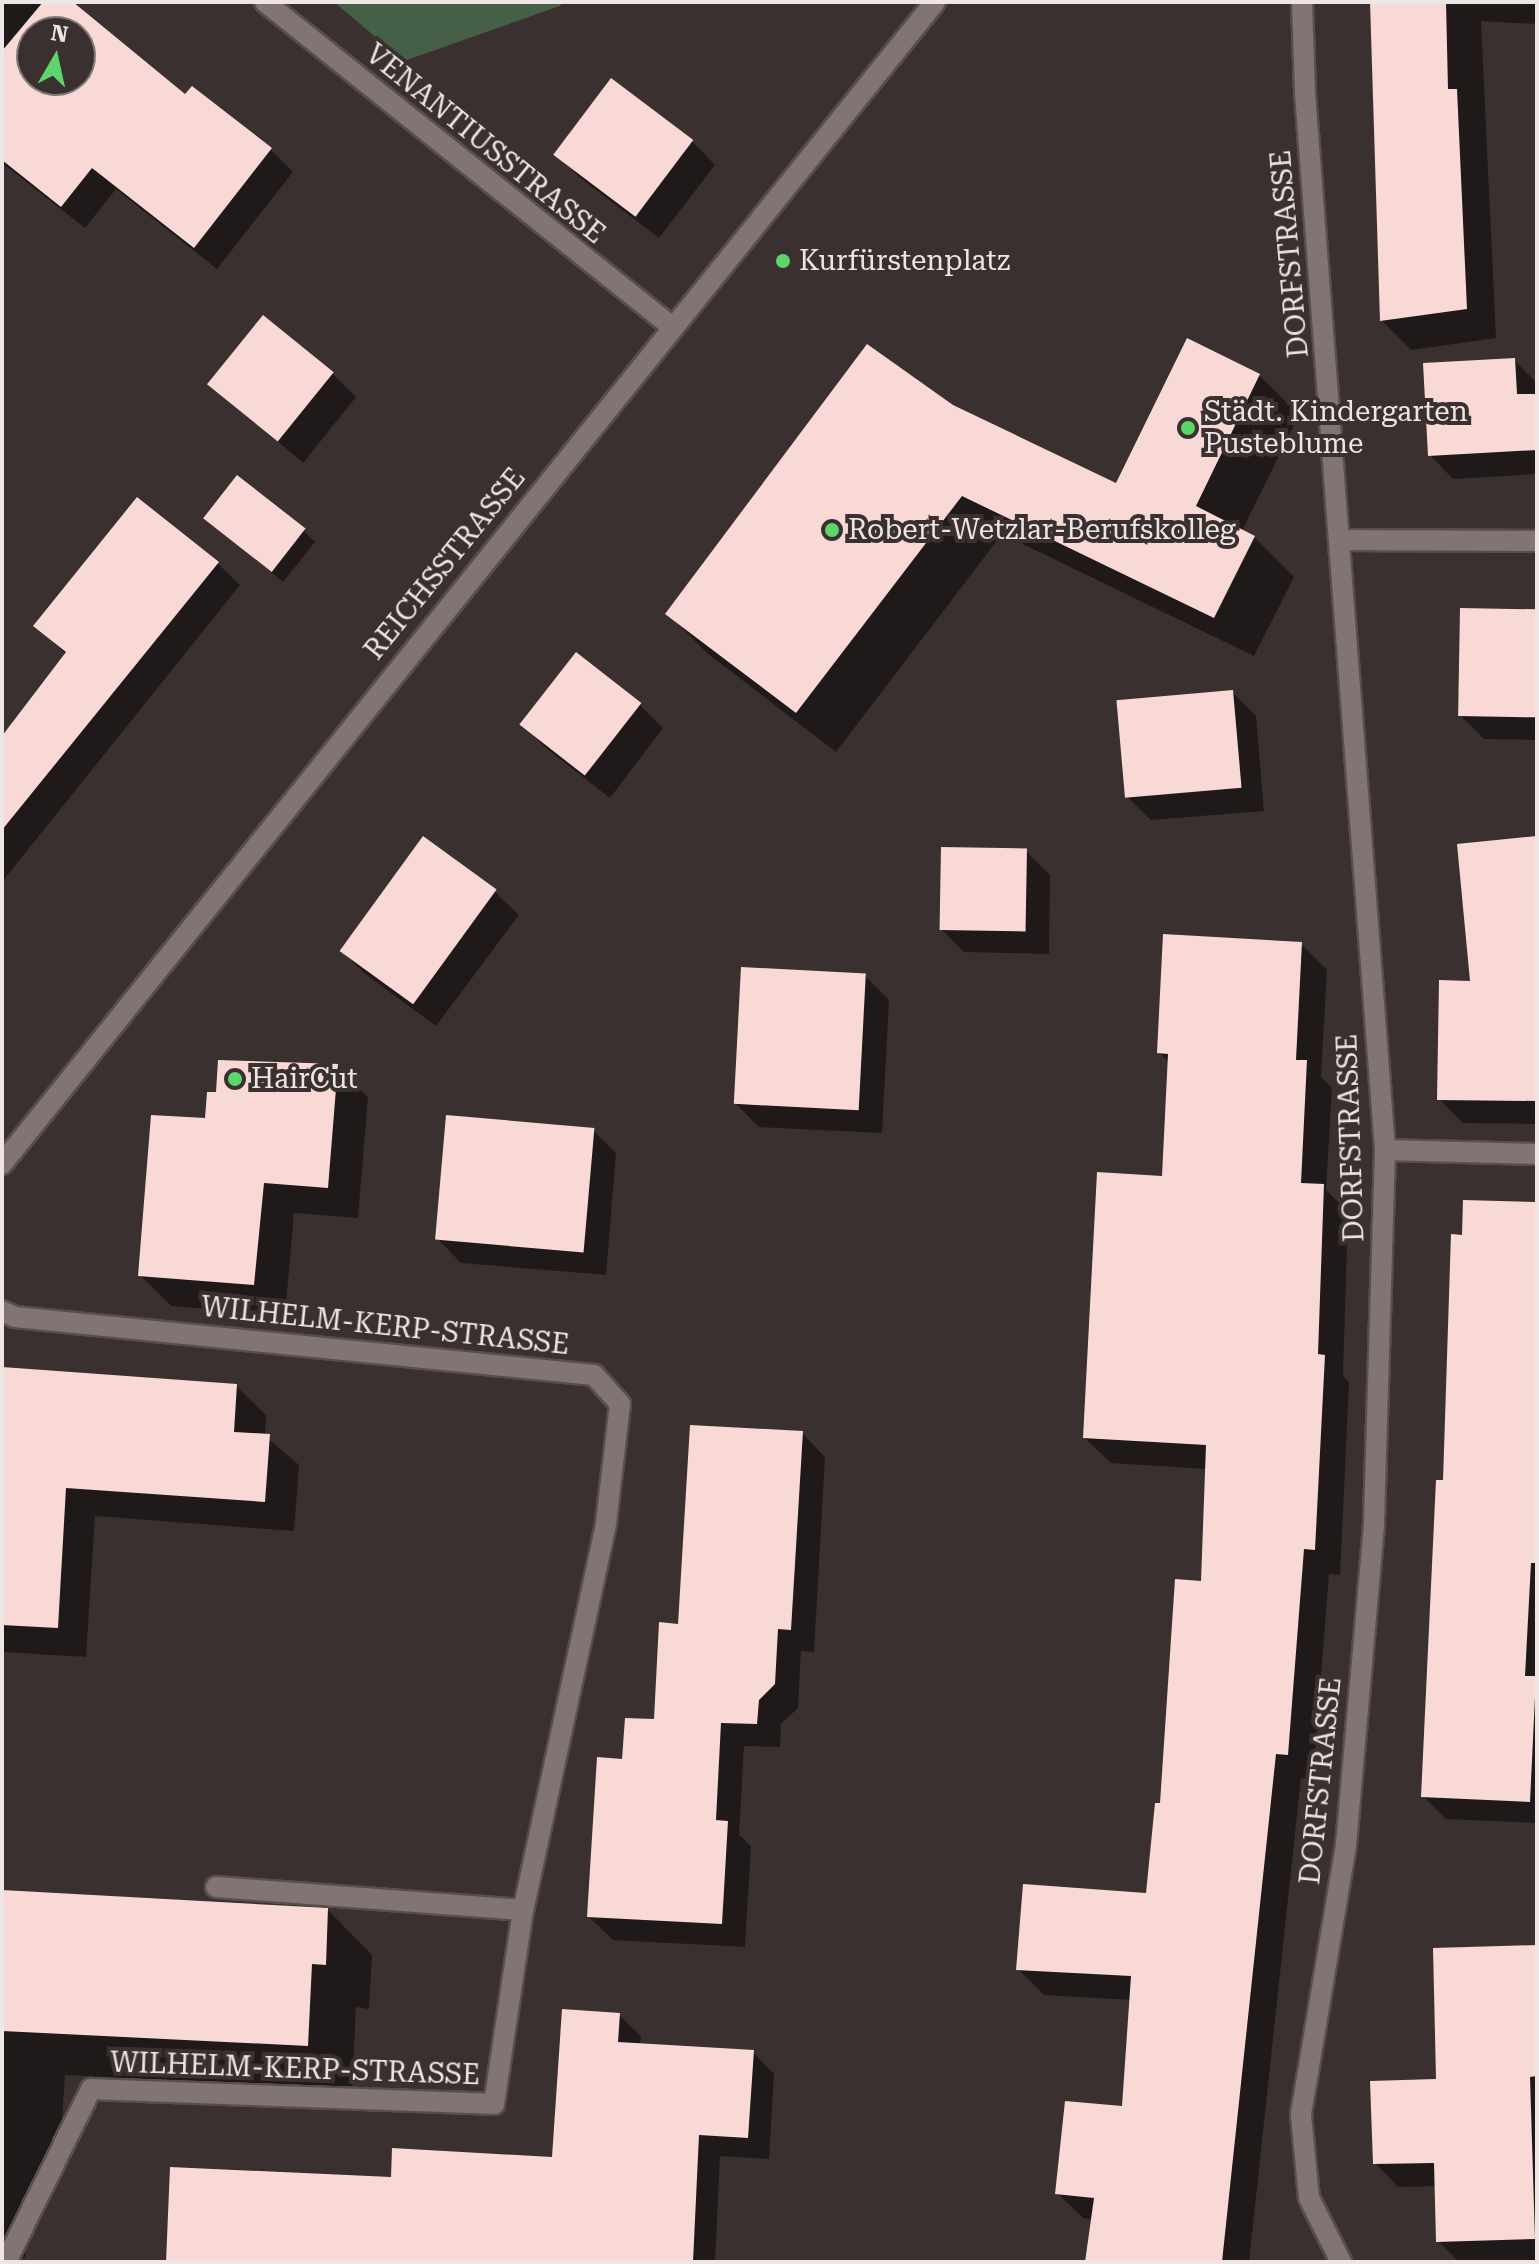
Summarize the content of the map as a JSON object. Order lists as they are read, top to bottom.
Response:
{
  "streets": {
    "street": [
      "VENANTIUSSTRASSE",
      "DORFSTRASSE",
      "REICHSSTRASSE",
      "WILHELM-KERP-STRASSE"
    ]
  },
  "crossings": [
    ["VENANTIUSSTRASSE", "REICHSSTRASSE"]
  ],
  "places": [
    "Kurfürstenplatz",
    "Städt. Kindergarten Pusteblume",
    "Robert-Wetzlar-Berufskolleg",
    "HairCut"
  ],
  "north": "top"
}
